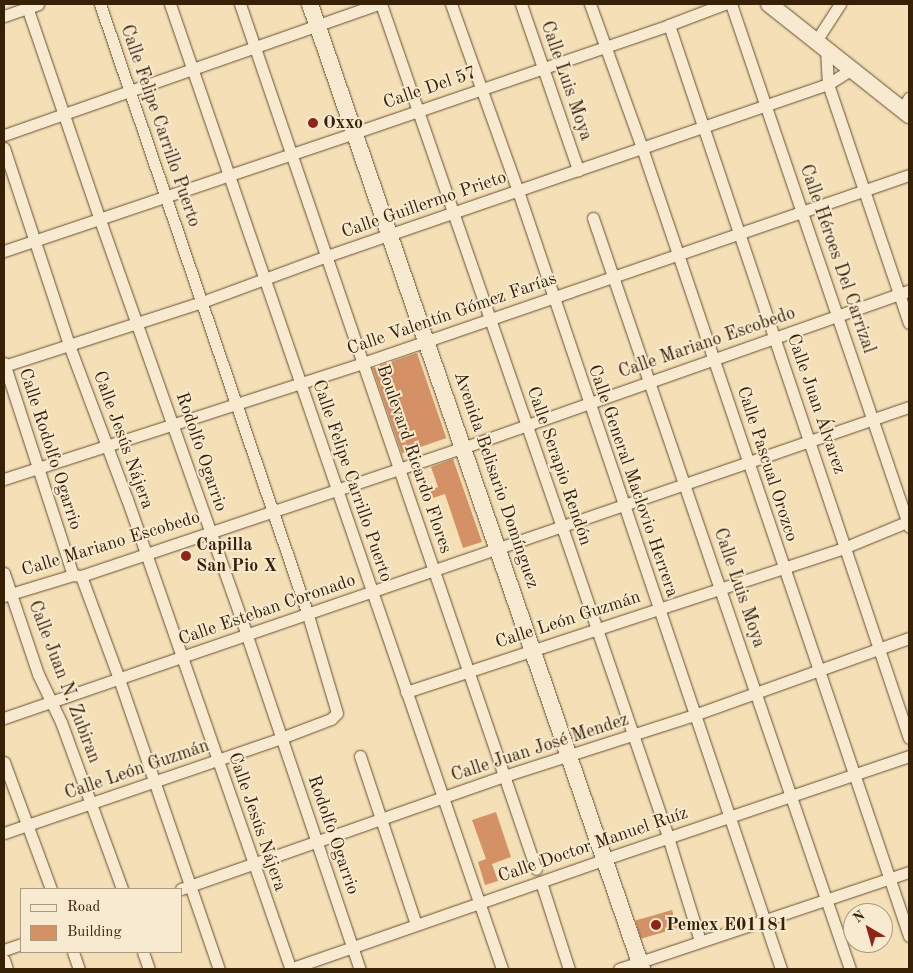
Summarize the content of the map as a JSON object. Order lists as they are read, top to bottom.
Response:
{
  "streets": {
    "street": [
      "Calle Luis Moya",
      "Calle Del 57",
      "Calle Felipe Carrillo Puerto",
      "Calle Guillermo Prieto",
      "Calle Héroes Del Carrizal",
      "Calle Valentín Gómez Farías",
      "Calle Mariano Escobedo",
      "Calle Juan Álvarez",
      "Calle Jesús Nájera",
      "Calle Rodolfo Ogarrio",
      "Rodolfo Ogarrio",
      "Boulevard Ricardo Flores",
      "Calle Pascual Orozco",
      "Calle Serapio Rendón",
      "Avenida Belisario Domínguez",
      "Calle General Maclovio Herrera",
      "Calle Esteban Coronado",
      "Calle León Guzmán",
      "Calle Juan N. Zubiran",
      "Calle Juan José Mendez",
      "Calle Doctor Manuel Ruíz"
    ]
  },
  "crossings": [
    ["Calle Luis Moya", "Calle Del 57"],
    ["Calle Luis Moya", "Calle Guillermo Prieto"],
    ["Calle Luis Moya", "Calle Valentín Gómez Farías"],
    ["Calle Luis Moya", "Calle Mariano Escobedo"],
    ["Calle Luis Moya", "Calle Esteban Coronado"],
    ["Calle Luis Moya", "Calle León Guzmán"],
    ["Calle Luis Moya", "Calle Juan José Mendez"],
    ["Calle Luis Moya", "Calle Doctor Manuel Ruíz"],
    ["Calle Del 57", "Calle Felipe Carrillo Puerto"],
    ["Calle Del 57", "Calle Juan Álvarez"],
    ["Calle Del 57", "Calle Jesús Nájera"],
    ["Calle Del 57", "Rodolfo Ogarrio"],
    ["Calle Del 57", "Boulevard Ricardo Flores"],
    ["Calle Del 57", "Calle Pascual Orozco"],
    ["Calle Del 57", "Calle Serapio Rendón"],
    ["Calle Del 57", "Avenida Belisario Domínguez"],
    ["Calle Del 57", "Calle General Maclovio Herrera"],
    ["Calle Felipe Carrillo Puerto", "Calle Guillermo Prieto"],
    ["Calle Felipe Carrillo Puerto", "Calle Valentín Gómez Farías"],
    ["Calle Felipe Carrillo Puerto", "Calle Mariano Escobedo"],
    ["Calle Felipe Carrillo Puerto", "Calle Esteban Coronado"],
    ["Calle Felipe Carrillo Puerto", "Calle León Guzmán"],
    ["Calle Felipe Carrillo Puerto", "Calle Juan José Mendez"],
    ["Calle Felipe Carrillo Puerto", "Calle Doctor Manuel Ruíz"],
    ["Calle Guillermo Prieto", "Calle Héroes Del Carrizal"],
    ["Calle Guillermo Prieto", "Calle Juan Álvarez"],
    ["Calle Guillermo Prieto", "Calle Jesús Nájera"],
    ["Calle Guillermo Prieto", "Calle Rodolfo Ogarrio"],
    ["Calle Guillermo Prieto", "Rodolfo Ogarrio"],
    ["Calle Guillermo Prieto", "Boulevard Ricardo Flores"],
    ["Calle Guillermo Prieto", "Calle Pascual Orozco"],
    ["Calle Guillermo Prieto", "Calle Serapio Rendón"],
    ["Calle Guillermo Prieto", "Avenida Belisario Domínguez"],
    ["Calle Guillermo Prieto", "Calle General Maclovio Herrera"],
    ["Calle Héroes Del Carrizal", "Calle Valentín Gómez Farías"],
    ["Calle Héroes Del Carrizal", "Calle Mariano Escobedo"],
    ["Calle Héroes Del Carrizal", "Calle Esteban Coronado"],
    ["Calle Héroes Del Carrizal", "Calle León Guzmán"],
    ["Calle Valentín Gómez Farías", "Calle Juan Álvarez"],
    ["Calle Valentín Gómez Farías", "Calle Jesús Nájera"],
    ["Calle Valentín Gómez Farías", "Calle Rodolfo Ogarrio"],
    ["Calle Valentín Gómez Farías", "Rodolfo Ogarrio"],
    ["Calle Valentín Gómez Farías", "Boulevard Ricardo Flores"],
    ["Calle Valentín Gómez Farías", "Calle Pascual Orozco"],
    ["Calle Valentín Gómez Farías", "Calle Serapio Rendón"],
    ["Calle Valentín Gómez Farías", "Avenida Belisario Domínguez"],
    ["Calle Valentín Gómez Farías", "Calle General Maclovio Herrera"],
    ["Calle Mariano Escobedo", "Calle Juan Álvarez"],
    ["Calle Mariano Escobedo", "Calle Jesús Nájera"],
    ["Calle Mariano Escobedo", "Calle Rodolfo Ogarrio"],
    ["Calle Mariano Escobedo", "Rodolfo Ogarrio"],
    ["Calle Mariano Escobedo", "Boulevard Ricardo Flores"],
    ["Calle Mariano Escobedo", "Calle Pascual Orozco"],
    ["Calle Mariano Escobedo", "Calle Serapio Rendón"],
    ["Calle Mariano Escobedo", "Avenida Belisario Domínguez"],
    ["Calle Mariano Escobedo", "Calle General Maclovio Herrera"],
    ["Calle Mariano Escobedo", "Calle Juan N. Zubiran"],
    ["Calle Juan Álvarez", "Calle Esteban Coronado"],
    ["Calle Juan Álvarez", "Calle León Guzmán"],
    ["Calle Juan Álvarez", "Calle Juan José Mendez"],
    ["Calle Jesús Nájera", "Calle Esteban Coronado"],
    ["Calle Jesús Nájera", "Calle León Guzmán"],
    ["Calle Jesús Nájera", "Calle Juan José Mendez"],
    ["Calle Jesús Nájera", "Calle Doctor Manuel Ruíz"],
    ["Calle Rodolfo Ogarrio", "Calle Esteban Coronado"],
    ["Calle Rodolfo Ogarrio", "Calle León Guzmán"],
    ["Calle Rodolfo Ogarrio", "Calle Juan José Mendez"],
    ["Rodolfo Ogarrio", "Calle Esteban Coronado"],
    ["Rodolfo Ogarrio", "Calle León Guzmán"],
    ["Rodolfo Ogarrio", "Calle Juan José Mendez"],
    ["Rodolfo Ogarrio", "Calle Doctor Manuel Ruíz"],
    ["Boulevard Ricardo Flores", "Calle Esteban Coronado"],
    ["Boulevard Ricardo Flores", "Calle León Guzmán"],
    ["Boulevard Ricardo Flores", "Calle Juan José Mendez"],
    ["Calle Pascual Orozco", "Calle Esteban Coronado"],
    ["Calle Pascual Orozco", "Calle León Guzmán"],
    ["Calle Pascual Orozco", "Calle Juan José Mendez"],
    ["Calle Pascual Orozco", "Calle Doctor Manuel Ruíz"],
    ["Calle Serapio Rendón", "Calle Esteban Coronado"],
    ["Calle Serapio Rendón", "Calle León Guzmán"],
    ["Calle Serapio Rendón", "Calle Juan José Mendez"],
    ["Calle Serapio Rendón", "Calle Doctor Manuel Ruíz"],
    ["Avenida Belisario Domínguez", "Calle Esteban Coronado"],
    ["Avenida Belisario Domínguez", "Calle León Guzmán"],
    ["Avenida Belisario Domínguez", "Calle Juan José Mendez"],
    ["Avenida Belisario Domínguez", "Calle Doctor Manuel Ruíz"],
    ["Calle General Maclovio Herrera", "Calle Esteban Coronado"],
    ["Calle General Maclovio Herrera", "Calle León Guzmán"],
    ["Calle General Maclovio Herrera", "Calle Juan José Mendez"],
    ["Calle General Maclovio Herrera", "Calle Doctor Manuel Ruíz"],
    ["Calle Esteban Coronado", "Calle Juan N. Zubiran"],
    ["Calle León Guzmán", "Calle Juan N. Zubiran"]
  ],
  "places": ["Oxxo", "Capilla San Pio X", "Pemex E01181"],
  "legend": ["Road", "Building"],
  "north": "top left"
}
